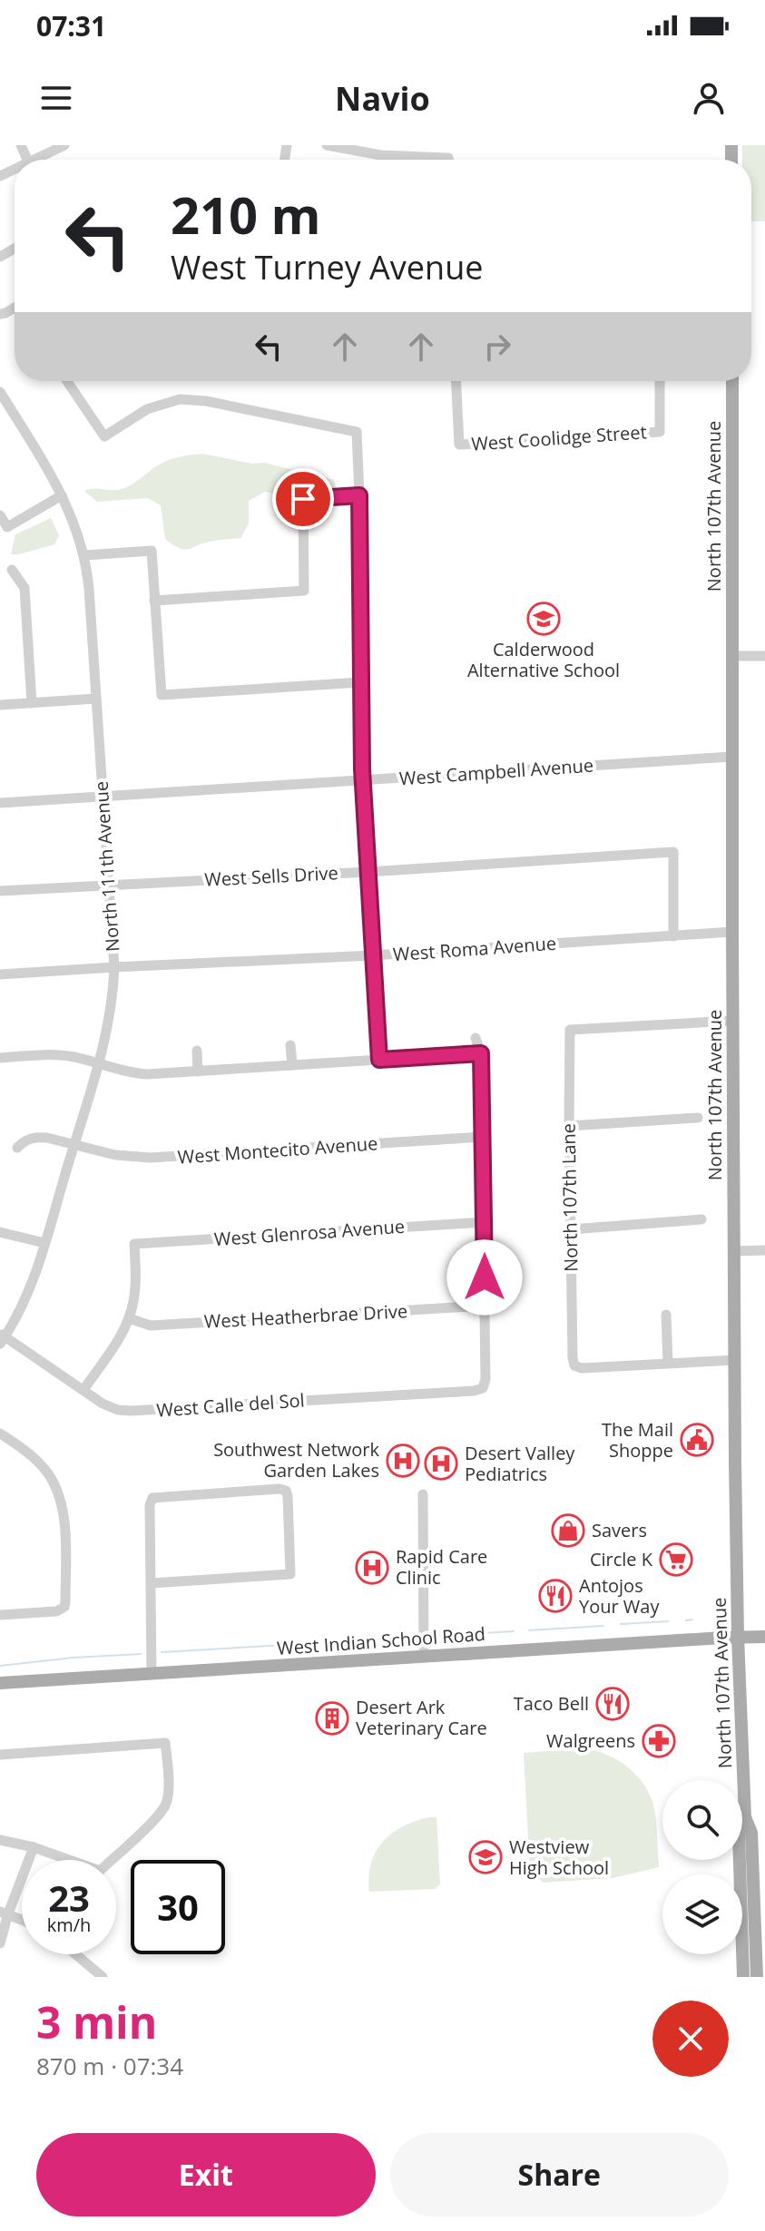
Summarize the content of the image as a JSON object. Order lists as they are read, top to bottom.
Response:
{
  "streets": {
    "main road": ["North 107th Avenue", "West Indian School Road"],
    "street": [
      "West Coolidge Street",
      "West Campbell Avenue",
      "North 111th Avenue",
      "West Sells Drive",
      "West Roma Avenue",
      "West Montecito Avenue",
      "North 107th Lane",
      "West Glenrosa Avenue",
      "West Heatherbrae Drive",
      "West Calle del Sol"
    ]
  },
  "crossings": [
    ["North 107th Avenue", "West Campbell Avenue"],
    ["North 107th Avenue", "West Roma Avenue"],
    ["North 107th Avenue", "North 107th Lane"],
    ["North 107th Avenue", "West Indian School Road"],
    ["West Campbell Avenue", "North 111th Avenue"],
    ["North 111th Avenue", "West Sells Drive"],
    ["North 111th Avenue", "West Roma Avenue"],
    ["North 111th Avenue", "West Montecito Avenue"],
    ["North 111th Avenue", "West Calle del Sol"],
    ["West Sells Drive", "West Roma Avenue"],
    ["West Glenrosa Avenue", "West Heatherbrae Drive"],
    ["West Heatherbrae Drive", "West Calle del Sol"]
  ],
  "places": {
    "school or university": ["Calderwood Alternative School", "Westview High School"],
    "public building": ["The Mail Shoppe"],
    "hospital": ["Southwest Network Garden Lakes", "Desert Valley Pediatrics", "Rapid Care Clinic"],
    "shop": ["Savers"],
    "supermarket": ["Circle K"],
    "restaurant": ["Antojos Your Way", "Taco Bell"],
    "building": ["Desert Ark Veterinary Care"],
    "pharmacy": ["Walgreens"]
  },
  "page": {
    "status": "07:31",
    "header": "Navio",
    "turn": ["210 m", "West Turney Avenue"],
    "speed": "23 km/h",
    "limit": "30",
    "heading": ["3 min", "870 m · 07:34"],
    "buttons": ["Exit", "Share"]
  }
}
